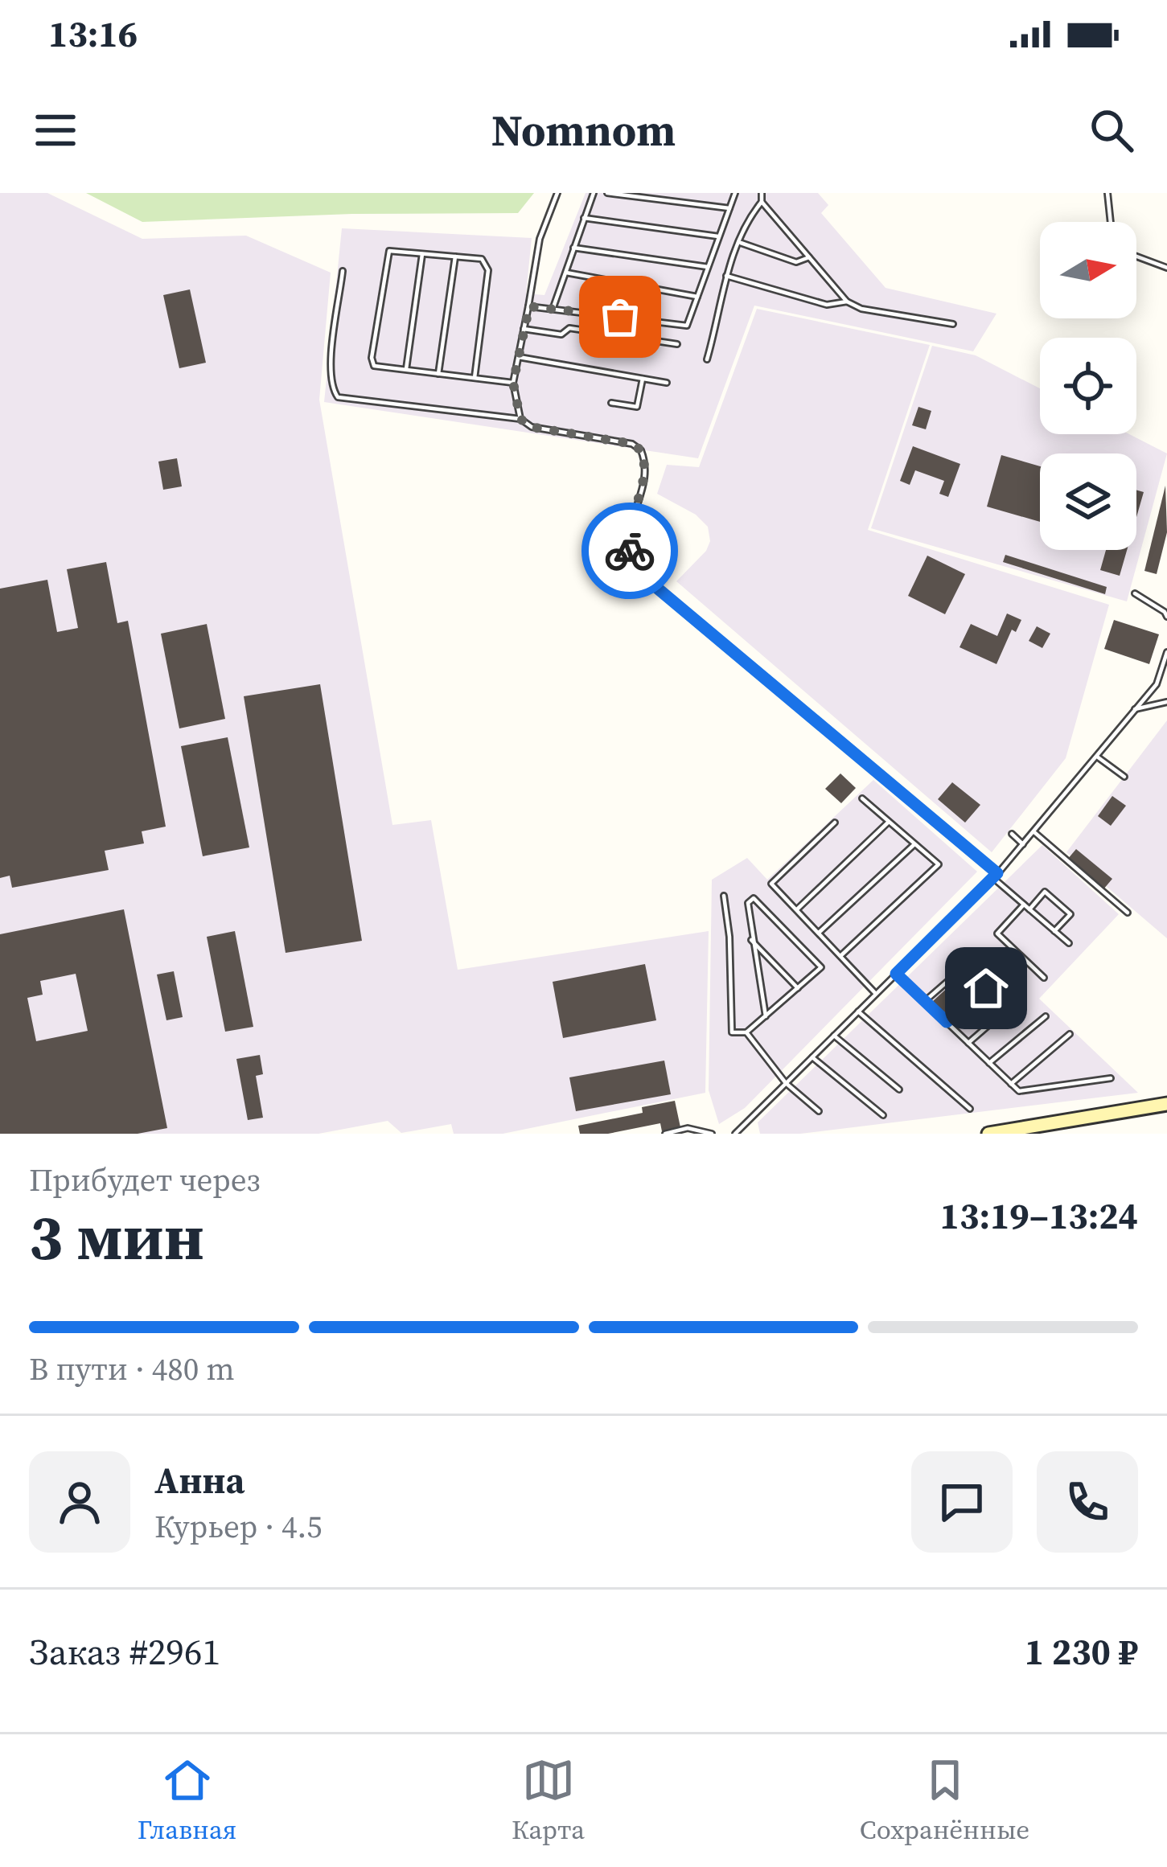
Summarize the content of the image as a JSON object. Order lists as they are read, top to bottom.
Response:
{
  "north": "right",
  "page": {
    "status": "13:16",
    "header": "Nomnom",
    "heading": ["3 мин", "Прибудет через", "13:19–13:24"],
    "panel": [
      "Анна",
      "Курьер · 4.5",
      "Заказ #2961",
      "1 230 ₽"
    ],
    "bar": "В пути · 480 m",
    "tabs": ["Главная", "Карта", "Сохранённые"]
  }
}
